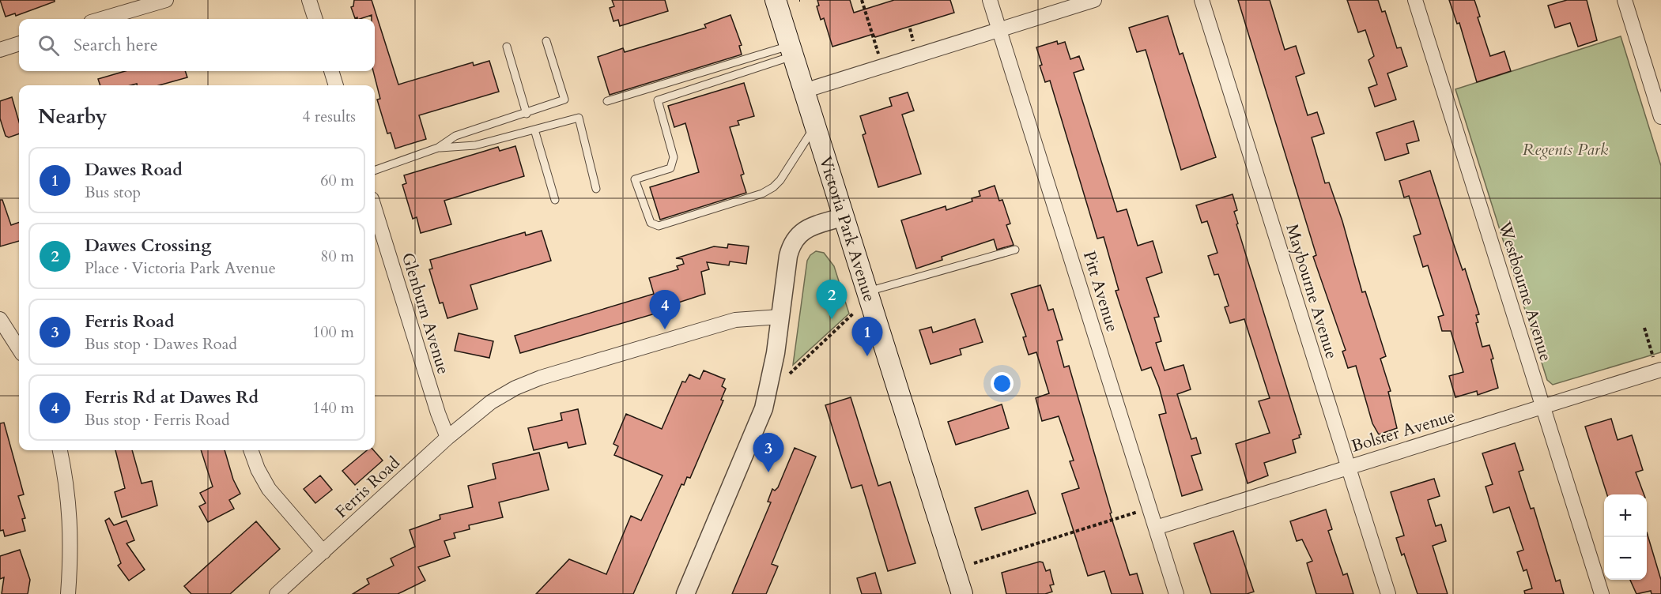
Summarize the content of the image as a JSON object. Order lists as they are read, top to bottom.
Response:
{
  "streets": {
    "main road": ["Victoria Park Avenue"],
    "street": [
      "Pitt Avenue",
      "Maybourne Avenue",
      "Westbourne Avenue",
      "Glenburn Avenue",
      "Bolster Avenue",
      "Ferris Road"
    ]
  },
  "crossings": [
    ["Pitt Avenue", "Bolster Avenue"],
    ["Maybourne Avenue", "Bolster Avenue"],
    ["Westbourne Avenue", "Bolster Avenue"],
    ["Glenburn Avenue", "Ferris Road"]
  ],
  "parks": ["Regents Park"],
  "page": {
    "search": "Search here",
    "heading": ["Nearby", "4 results"],
    "list": [
      {
        "mark": "1",
        "name": "Dawes Road",
        "note": "Bus stop",
        "value": "60 m"
      },
      {
        "mark": "2",
        "name": "Dawes Crossing",
        "note": "Place · Victoria Park Avenue",
        "value": "80 m"
      },
      {
        "mark": "3",
        "name": "Ferris Road",
        "note": "Bus stop · Dawes Road",
        "value": "100 m"
      },
      {
        "mark": "4",
        "name": "Ferris Rd at Dawes Rd",
        "note": "Bus stop · Ferris Road",
        "value": "140 m"
      }
    ],
    "pins": [
      "2",
      "4",
      "1",
      "3"
    ],
    "map_buttons": ["+", "−"]
  }
}
